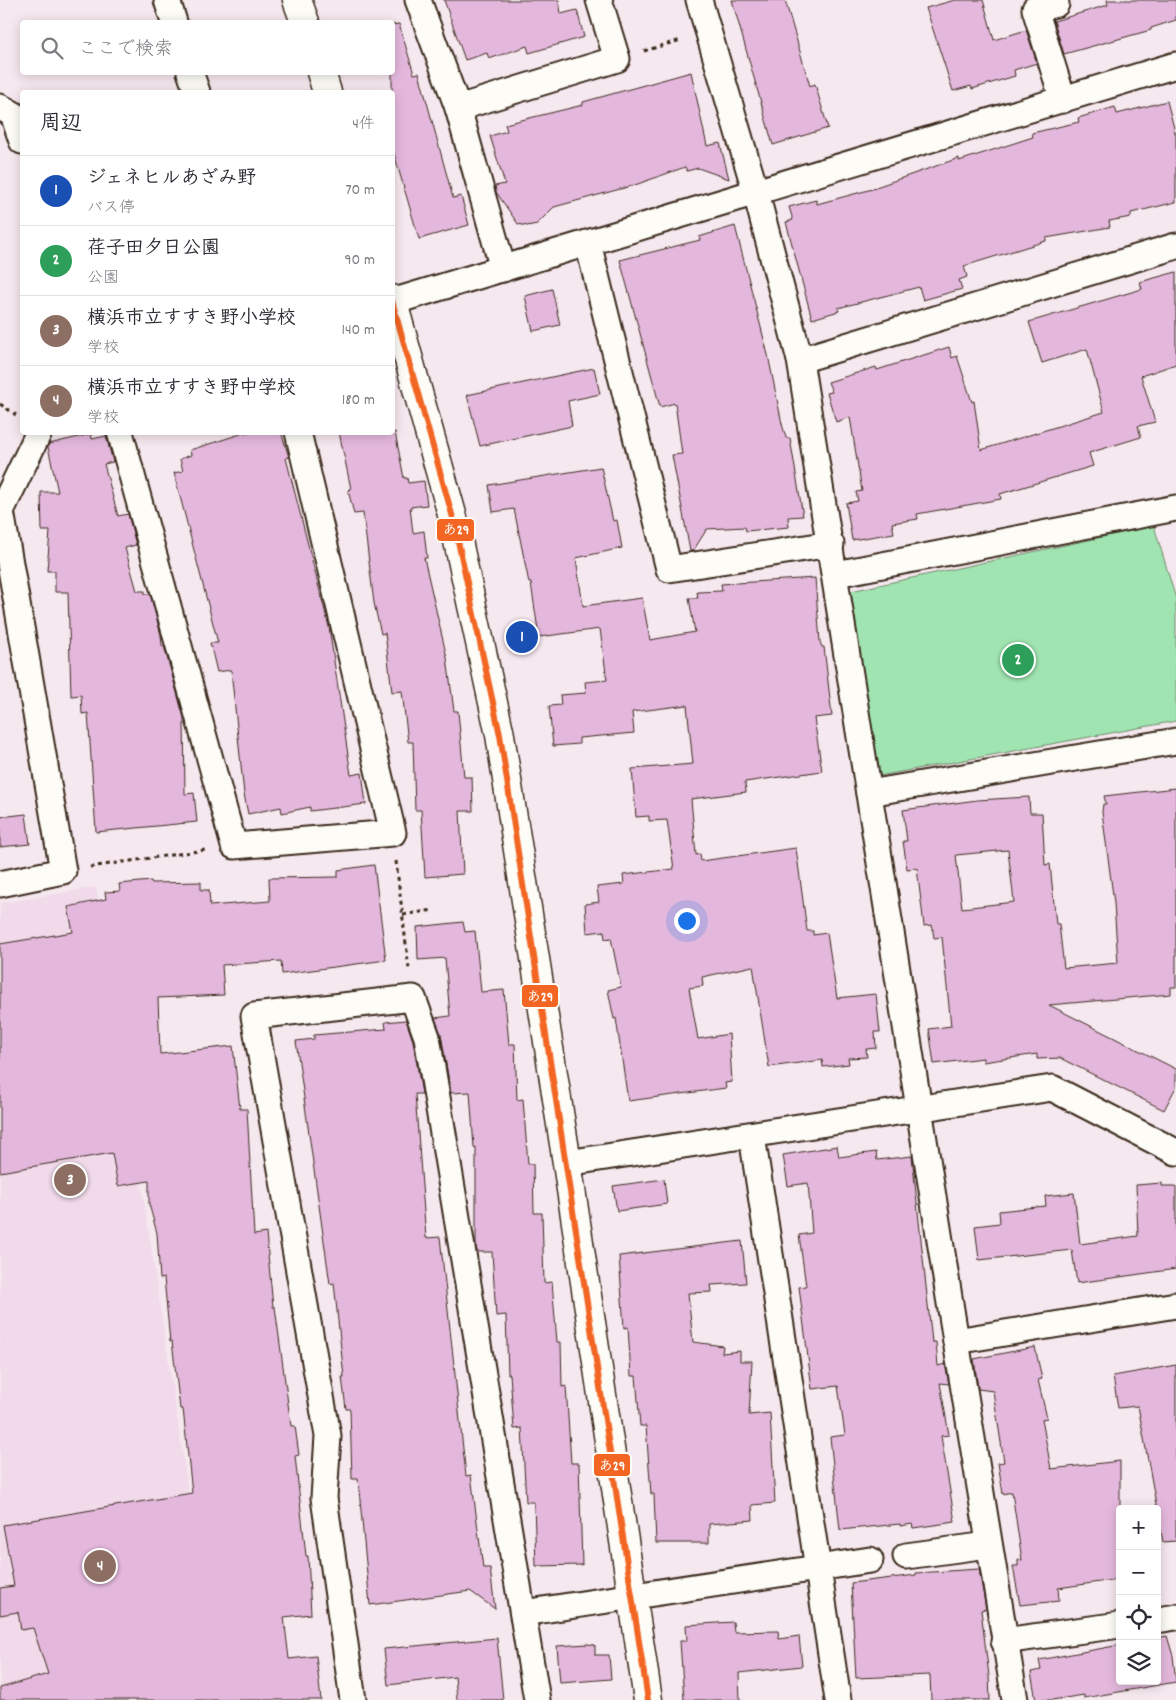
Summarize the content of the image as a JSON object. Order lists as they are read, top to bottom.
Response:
{
  "lines": ["transit line あ29"],
  "page": {
    "search": "ここで検索",
    "heading": ["周辺", "4件"],
    "list": [
      {
        "mark": "1",
        "name": "ジェネヒルあざみ野",
        "note": "バス停",
        "value": "70 m"
      },
      {
        "mark": "2",
        "name": "荏子田夕日公園",
        "note": "公園",
        "value": "90 m"
      },
      {
        "mark": "3",
        "name": "横浜市立すすき野小学校",
        "note": "学校",
        "value": "140 m"
      },
      {
        "mark": "4",
        "name": "横浜市立すすき野中学校",
        "note": "学校",
        "value": "180 m"
      }
    ],
    "pins": [
      "1",
      "2",
      "3",
      "4"
    ],
    "map_buttons": ["+", "−"]
  }
}
